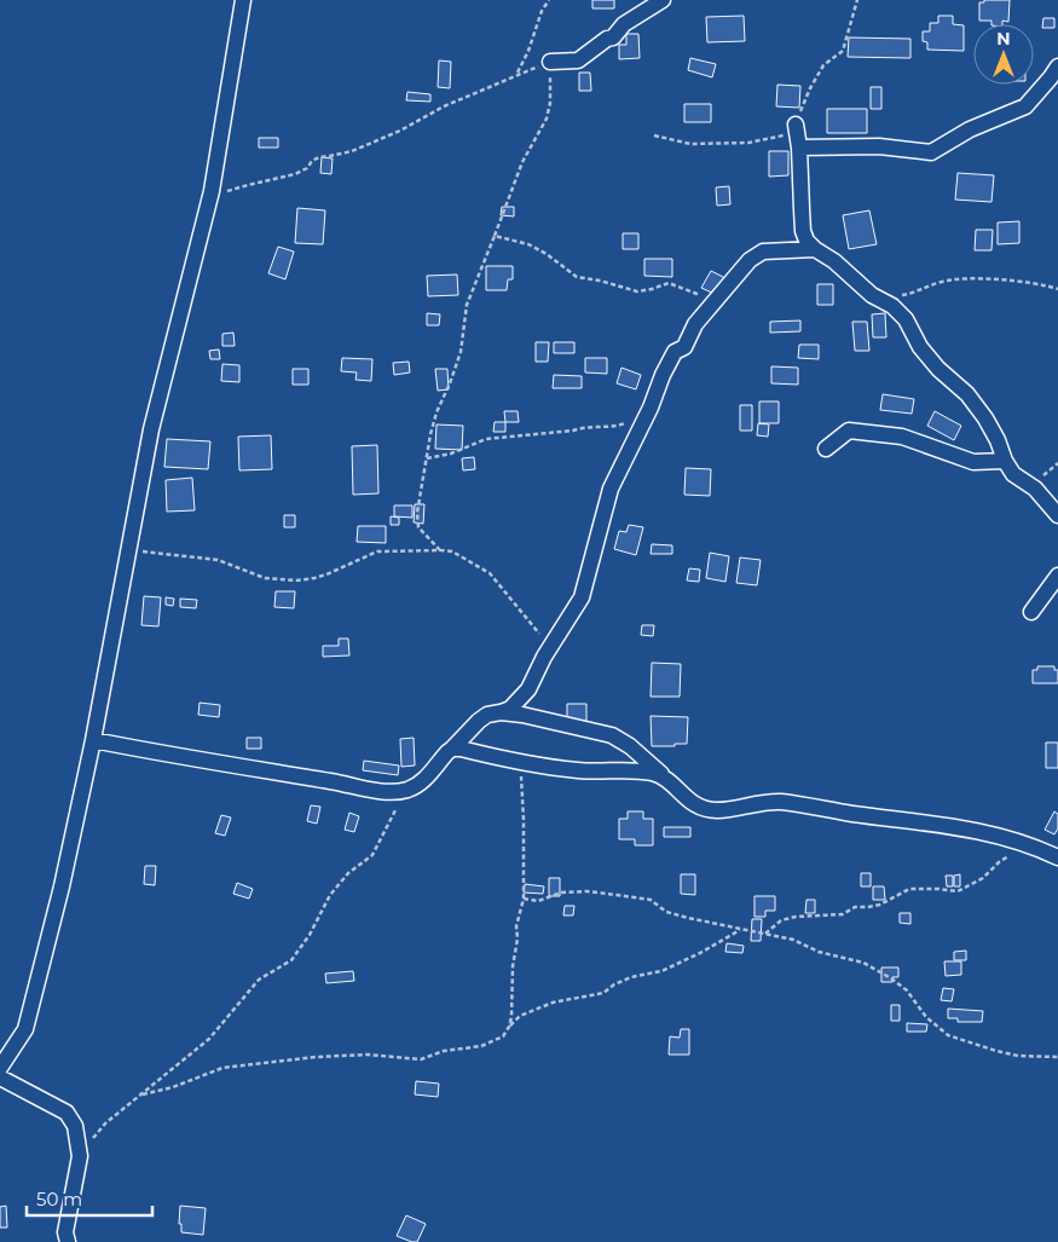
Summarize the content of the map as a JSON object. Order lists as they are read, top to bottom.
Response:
{
  "scale_bar": "50 m",
  "north": "top"
}
